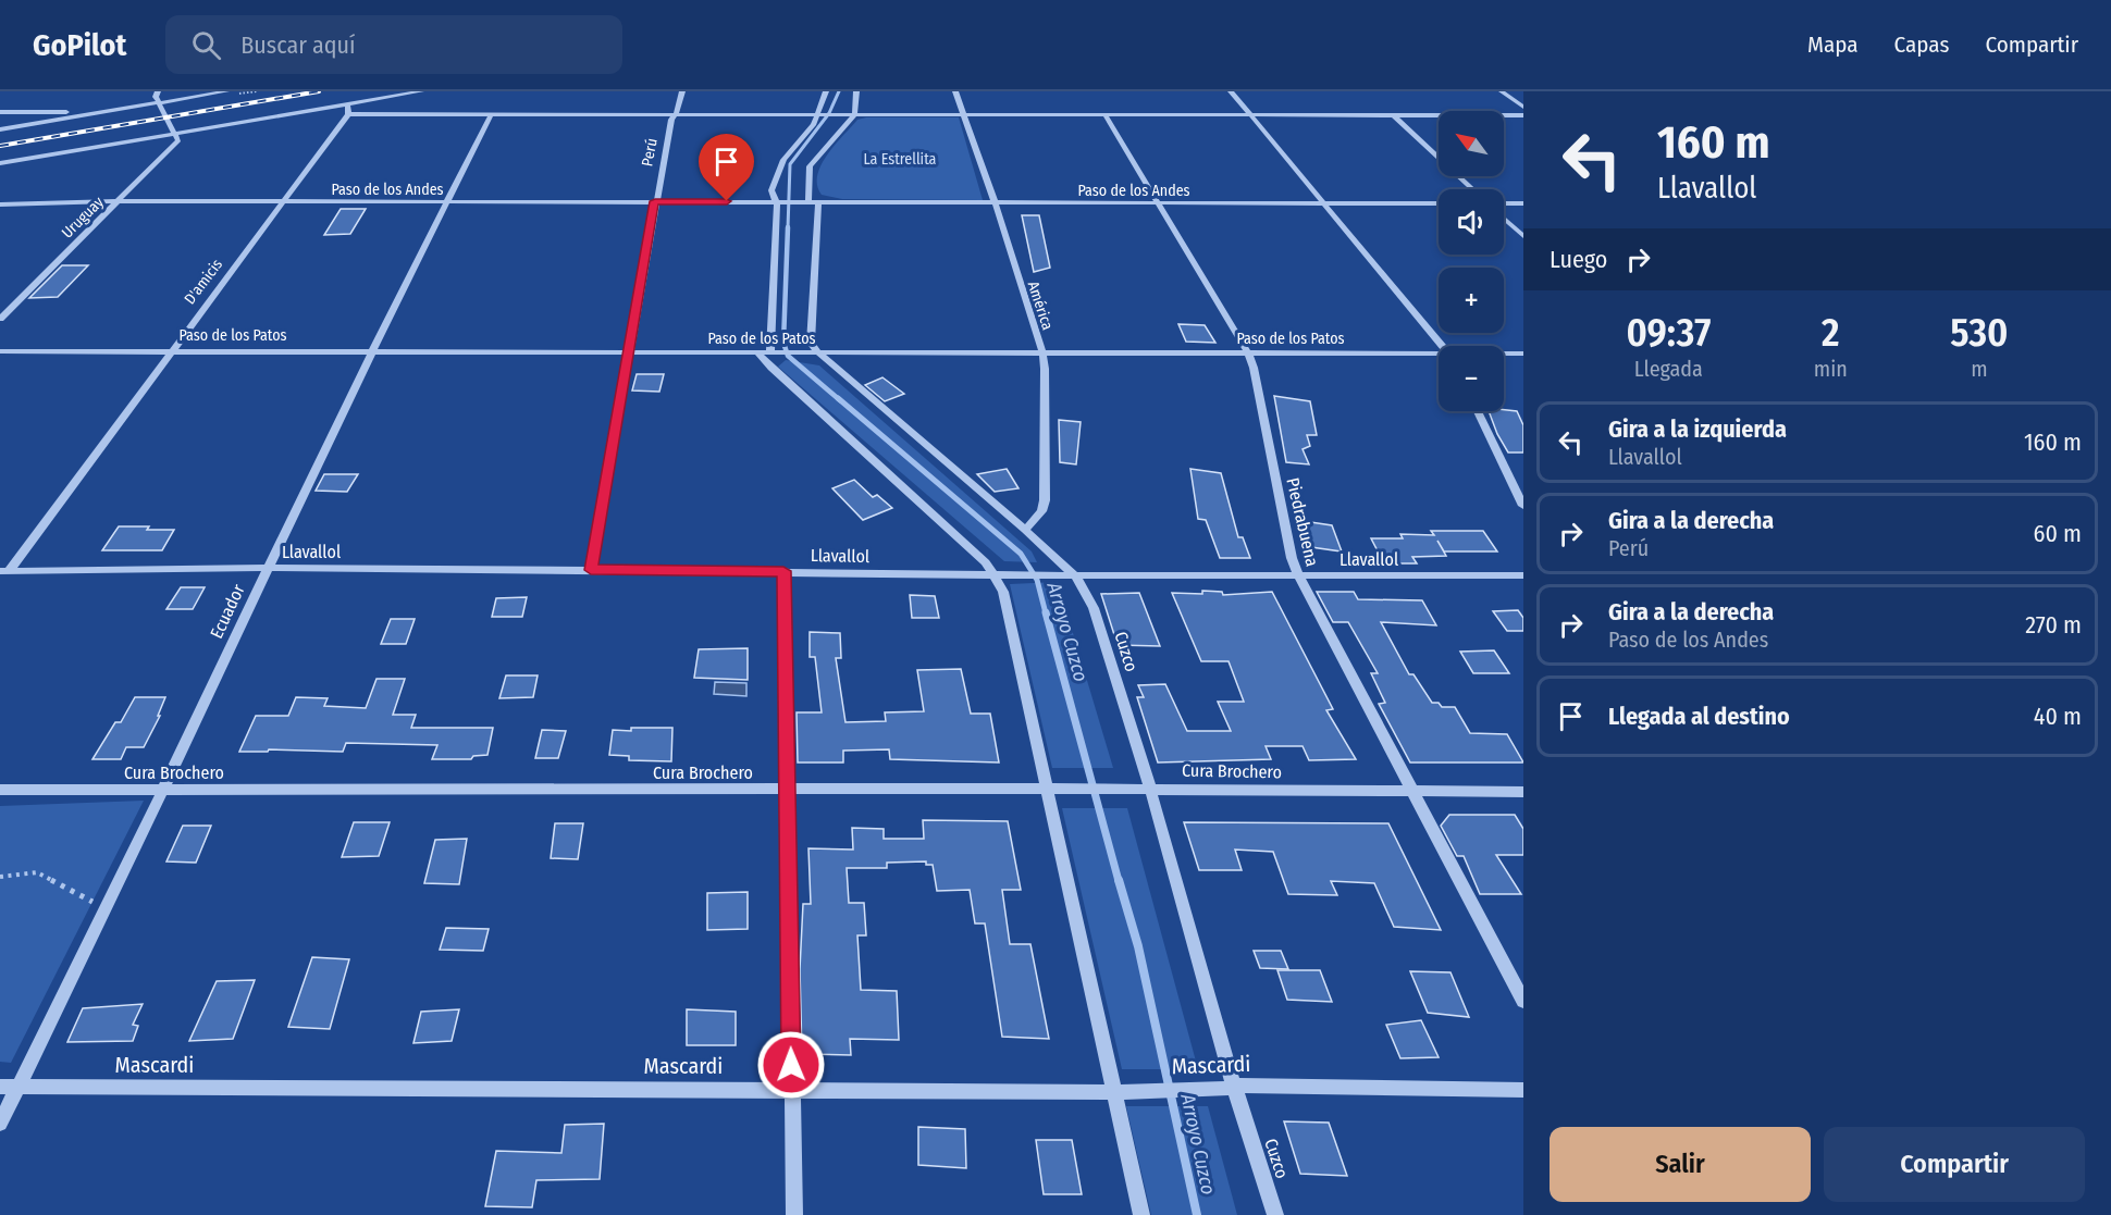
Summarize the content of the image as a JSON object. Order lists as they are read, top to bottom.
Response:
{
  "streets": {
    "street": [
      "Perú",
      "Paso de los Andes",
      "Uruguay",
      "D'amicis",
      "América",
      "Paso de los Patos",
      "Piedrabuena",
      "Llavallol",
      "Ecuador",
      "Cuzco",
      "Cura Brochero",
      "Mascardi"
    ]
  },
  "crossings": [
    ["Perú", "Paso de los Andes"],
    ["Perú", "Paso de los Patos"],
    ["Perú", "Llavallol"],
    ["Paso de los Andes", "Uruguay"],
    ["Paso de los Andes", "D'amicis"],
    ["Paso de los Andes", "América"],
    ["Paso de los Andes", "Piedrabuena"],
    ["Paso de los Andes", "Ecuador"],
    ["D'amicis", "Paso de los Patos"],
    ["D'amicis", "Llavallol"],
    ["América", "Paso de los Patos"],
    ["América", "Cuzco"],
    ["Paso de los Patos", "Piedrabuena"],
    ["Paso de los Patos", "Ecuador"],
    ["Paso de los Patos", "Cuzco"],
    ["Piedrabuena", "Llavallol"],
    ["Piedrabuena", "Cura Brochero"],
    ["Llavallol", "Ecuador"],
    ["Llavallol", "Cuzco"],
    ["Ecuador", "Cura Brochero"],
    ["Ecuador", "Mascardi"],
    ["Cuzco", "Cura Brochero"],
    ["Cuzco", "Mascardi"]
  ],
  "water": ["Arroyo Cuzco"],
  "parks": ["La Estrellita"],
  "north": "top left",
  "page": {
    "header": "GoPilot",
    "search": "Buscar aquí",
    "nav": ["Mapa", "Capas", "Compartir"],
    "turn": ["160 m", "Llavallol"],
    "map_buttons": ["+", "−"],
    "then": "Luego",
    "eta": [
      "09:37",
      "Llegada",
      "2",
      "min",
      "530",
      "m"
    ],
    "list": [
      {
        "name": "Gira a la izquierda",
        "note": "Llavallol",
        "value": "160 m"
      },
      {
        "name": "Gira a la derecha",
        "note": "Perú",
        "value": "60 m"
      },
      {
        "name": "Gira a la derecha",
        "note": "Paso de los Andes",
        "value": "270 m"
      },
      {
        "name": "Llegada al destino",
        "value": "40 m"
      }
    ],
    "buttons": ["Salir", "Compartir"]
  }
}
